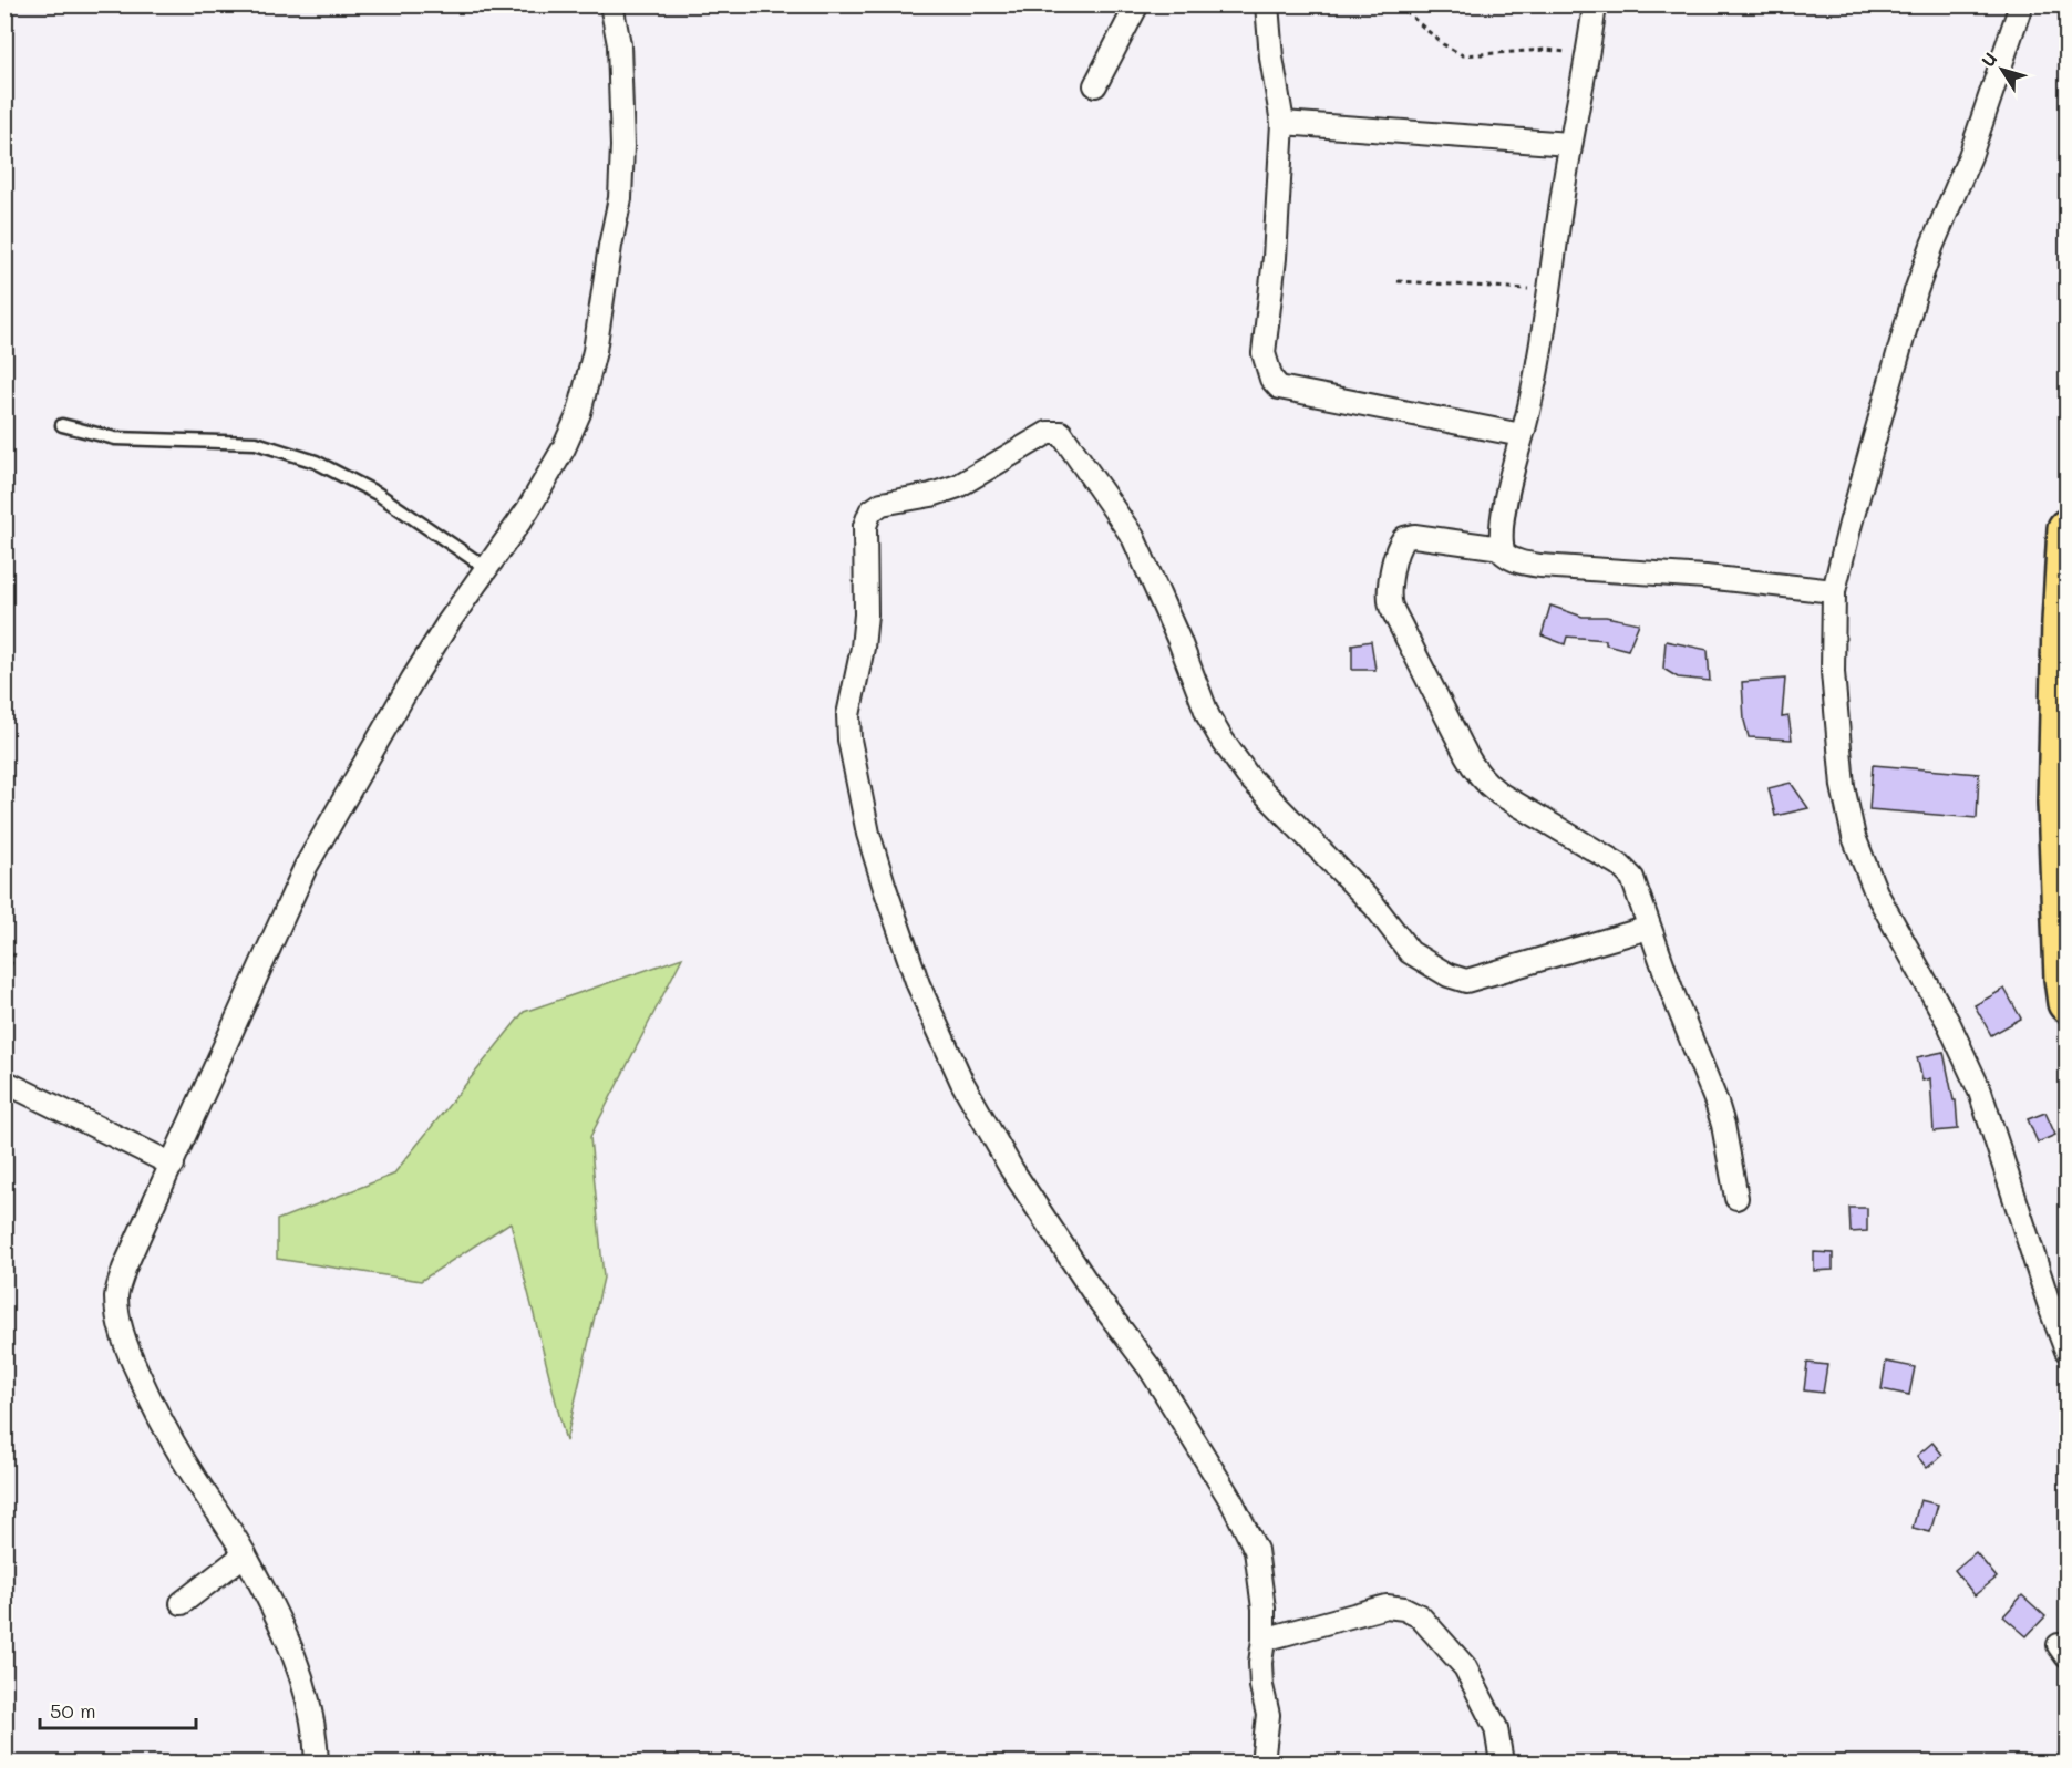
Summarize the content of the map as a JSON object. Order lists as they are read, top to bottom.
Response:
{
  "scale_bar": "50 m",
  "north": "top left"
}
